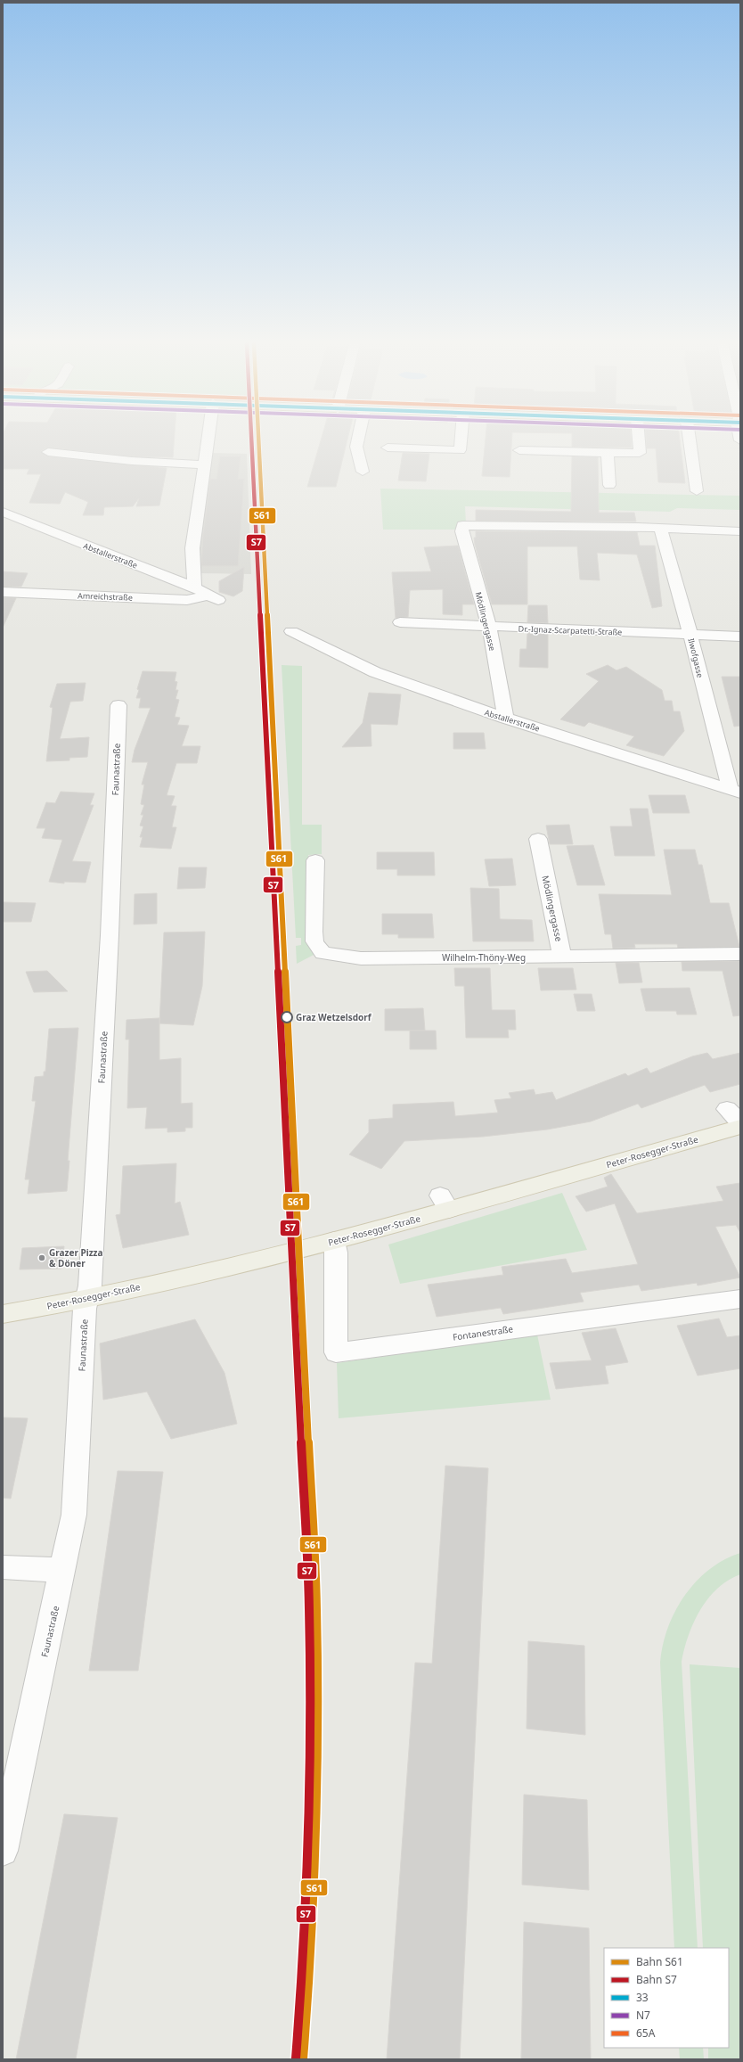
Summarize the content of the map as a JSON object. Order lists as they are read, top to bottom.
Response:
{
  "streets": {
    "main road": ["Peter-Rosegger-Straße"],
    "street": [
      "Abstallerstraße",
      "Amreichstraße",
      "Mödlingergasse",
      "Dr.-Ignaz-Scarpatetti-Straße",
      "Ilwofgasse",
      "Faunastraße",
      "Wilhelm-Thöny-Weg",
      "Fontanestraße"
    ]
  },
  "crossings": [
    ["Abstallerstraße", "Amreichstraße"],
    ["Abstallerstraße", "Mödlingergasse"],
    ["Abstallerstraße", "Ilwofgasse"],
    ["Mödlingergasse", "Dr.-Ignaz-Scarpatetti-Straße"],
    ["Mödlingergasse", "Ilwofgasse"],
    ["Mödlingergasse", "Wilhelm-Thöny-Weg"],
    ["Dr.-Ignaz-Scarpatetti-Straße", "Ilwofgasse"],
    ["Faunastraße", "Peter-Rosegger-Straße"],
    ["Peter-Rosegger-Straße", "Fontanestraße"]
  ],
  "places": ["Graz Wetzelsdorf", "Grazer Pizza & Döner"],
  "lines": ["rail line S61", "rail line S7"],
  "legend": [
    "Bahn S61",
    "Bahn S7",
    "33",
    "N7",
    "65A"
  ]
}
